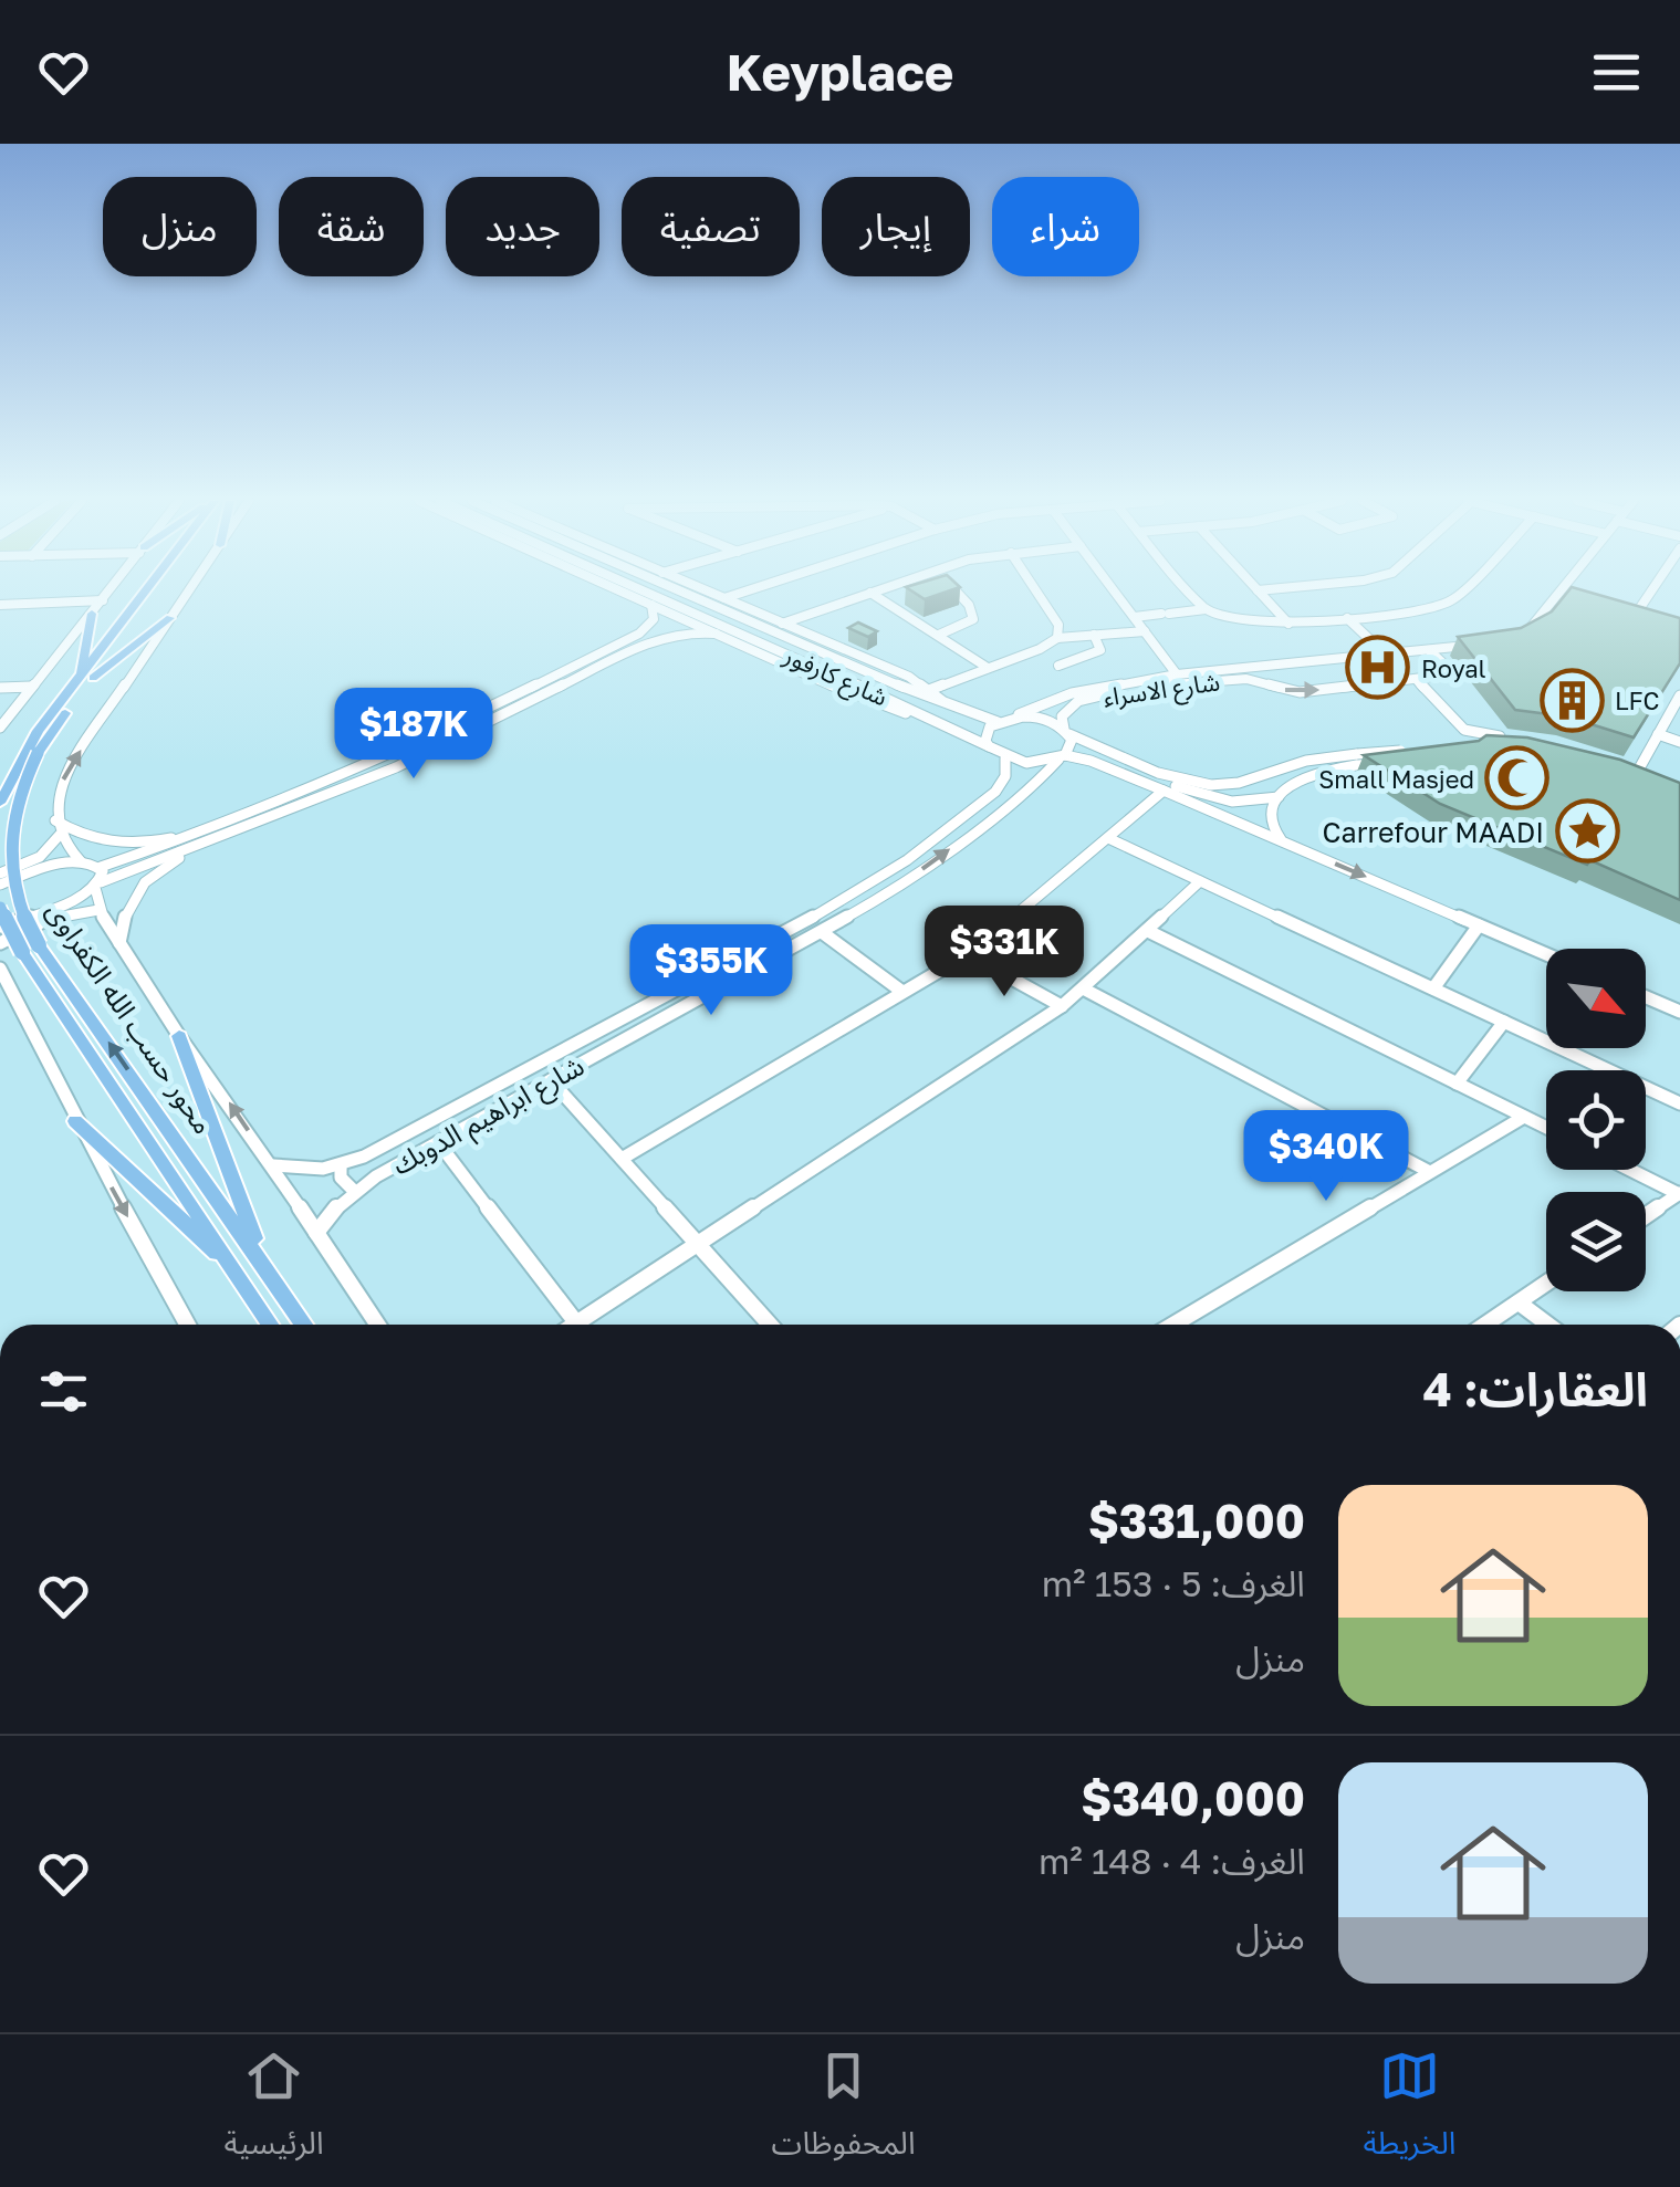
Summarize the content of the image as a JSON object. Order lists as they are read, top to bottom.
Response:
{
  "streets": {
    "main road": ["محور حسب الله الكفراوى"],
    "street": ["شارع كارفور", "شارع الاسراء", "شارع ابراهيم الدوبك"]
  },
  "crossings": [
    ["شارع كارفور", "شارع الاسراء"]
  ],
  "places": {
    "hospital": ["Royal"],
    "building": ["LFC"],
    "mosque": ["Small Masjed"],
    "place": ["Carrefour MAADI"]
  },
  "north": "bottom right",
  "page": {
    "header": "Keyplace",
    "chip": [
      "شراء",
      "إيجار",
      "تصفية",
      "جديد",
      "شقة",
      "منزل"
    ],
    "price": [
      "$187K",
      "$331K",
      "$355K",
      "$340K"
    ],
    "heading": "العقارات: 4",
    "list": [
      {
        "name": "$331,000",
        "note": "الغرف: 5 · 153 m² · منزل"
      },
      {
        "name": "$340,000",
        "note": "الغرف: 4 · 148 m² · منزل"
      }
    ],
    "tabs": ["الخريطة", "المحفوظات", "الرئيسية"]
  }
}
